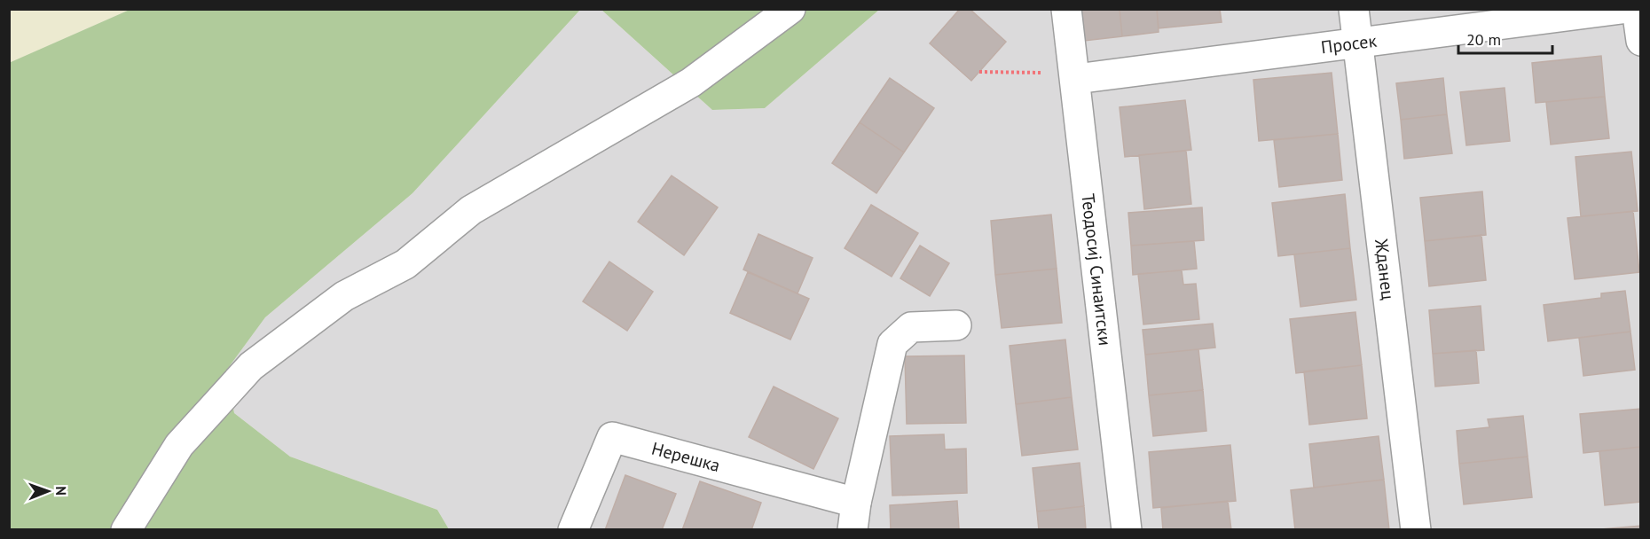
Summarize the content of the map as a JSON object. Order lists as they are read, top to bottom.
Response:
{
  "streets": {
    "street": [
      "Просек",
      "Теодосиј Синаитски",
      "Жданец",
      "Нерешка"
    ]
  },
  "crossings": [
    ["Просек", "Теодосиј Синаитски"],
    ["Просек", "Жданец"]
  ],
  "scale_bar": "20 m",
  "north": "right"
}
